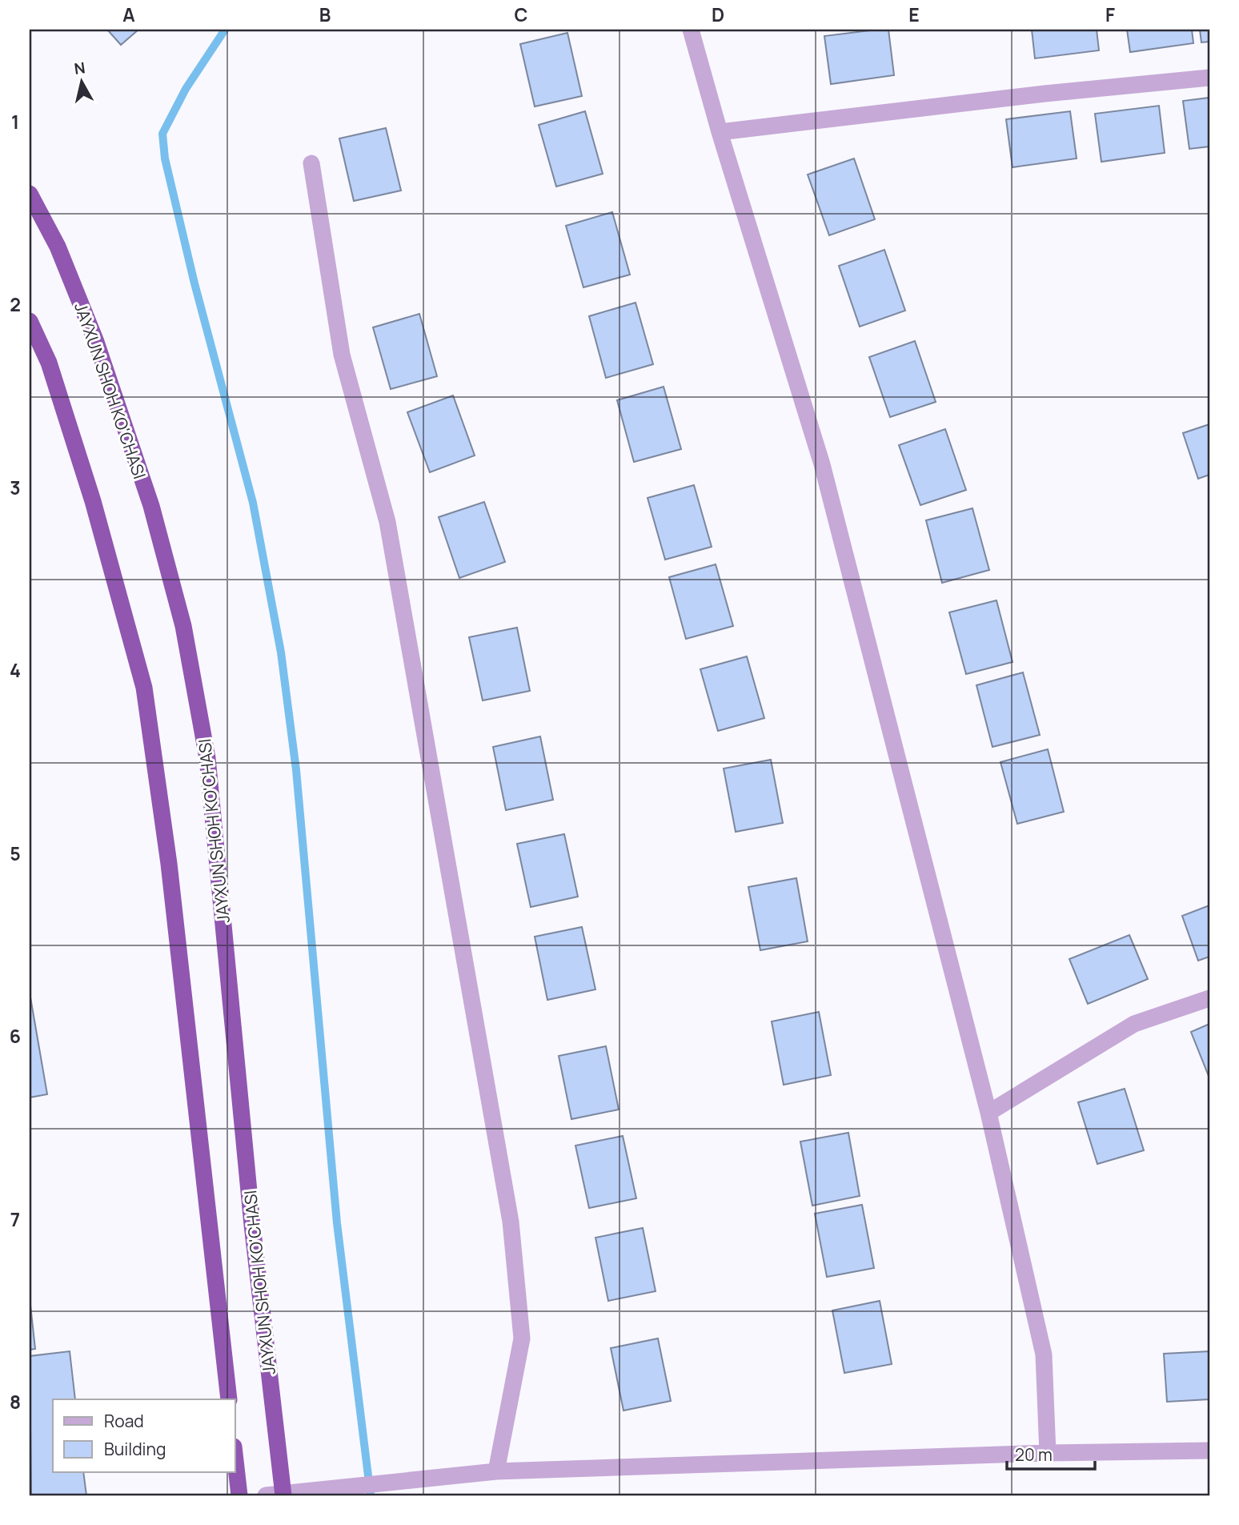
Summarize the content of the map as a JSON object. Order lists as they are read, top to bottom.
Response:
{
  "streets": {
    "highway": ["JAYXUN SHOH KO'CHASI"]
  },
  "legend": ["Road", "Building"],
  "scale_bar": "20 m",
  "north": "top",
  "grid": {
    "columns": [
      "A",
      "B",
      "C",
      "D",
      "E",
      "F"
    ],
    "rows": [
      "1",
      "2",
      "3",
      "4",
      "5",
      "6",
      "7",
      "8"
    ]
  }
}
